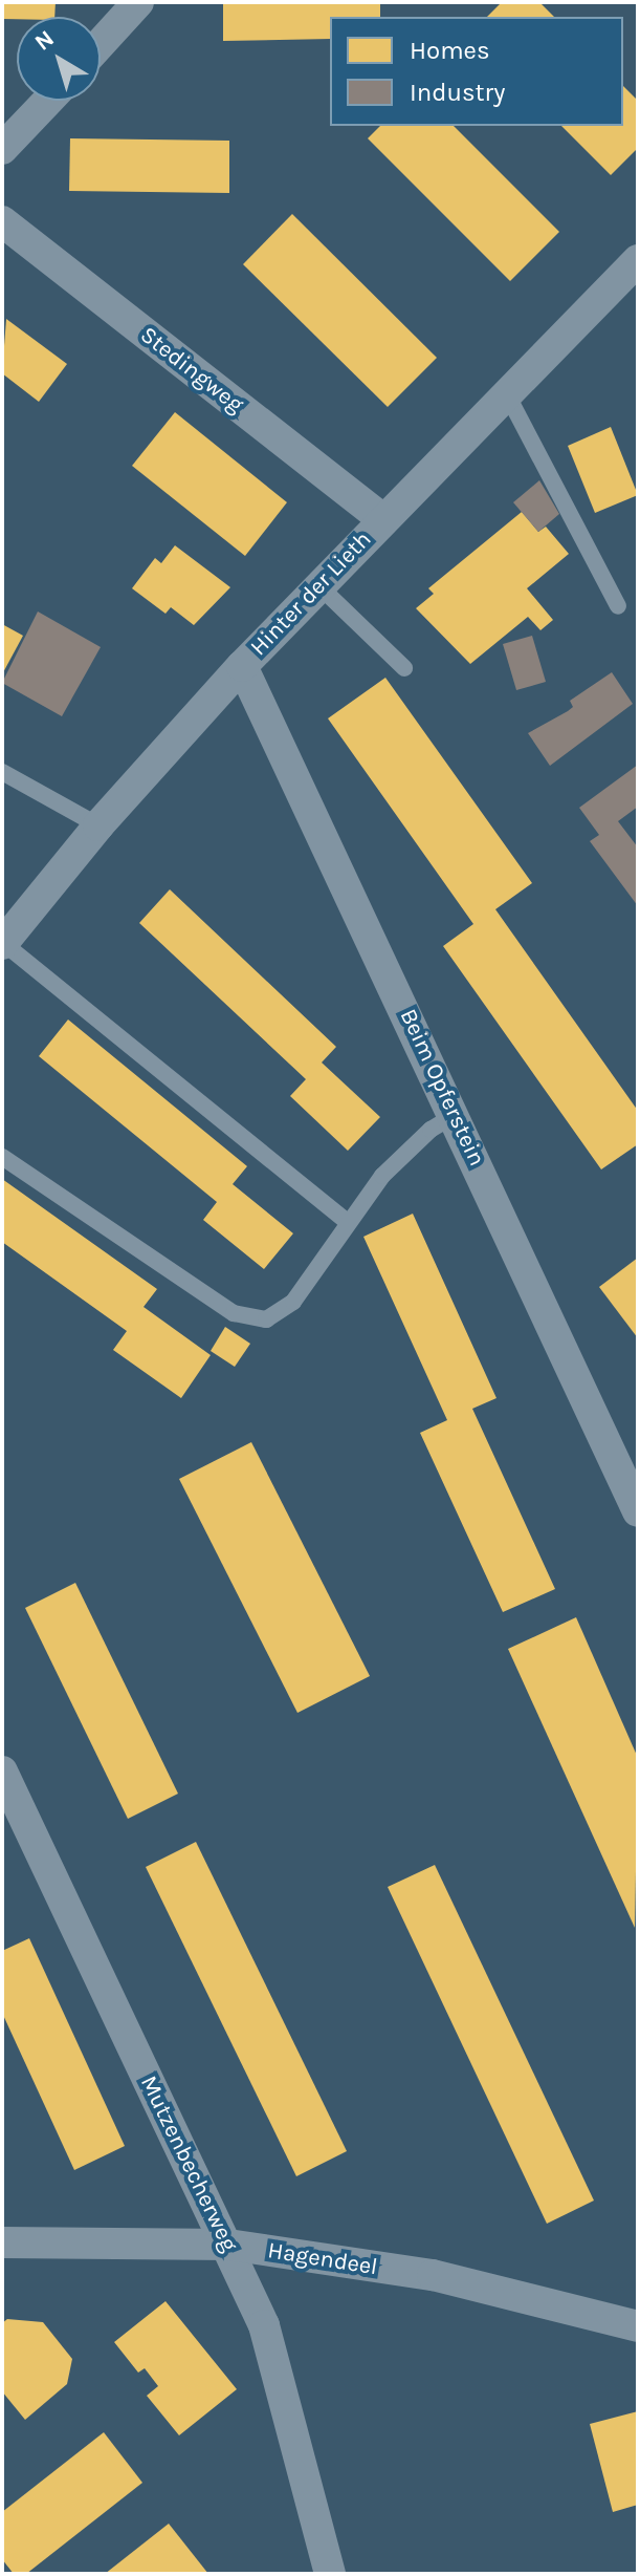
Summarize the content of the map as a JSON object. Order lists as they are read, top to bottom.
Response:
{
  "streets": {
    "street": [
      "Stedingweg",
      "Hinter der Lieth",
      "Beim Opferstein",
      "Mutzenbecherweg",
      "Hagendeel"
    ]
  },
  "crossings": [
    ["Stedingweg", "Hinter der Lieth"],
    ["Hinter der Lieth", "Beim Opferstein"],
    ["Mutzenbecherweg", "Hagendeel"]
  ],
  "legend": ["Homes", "Industry"],
  "north": "top left"
}
